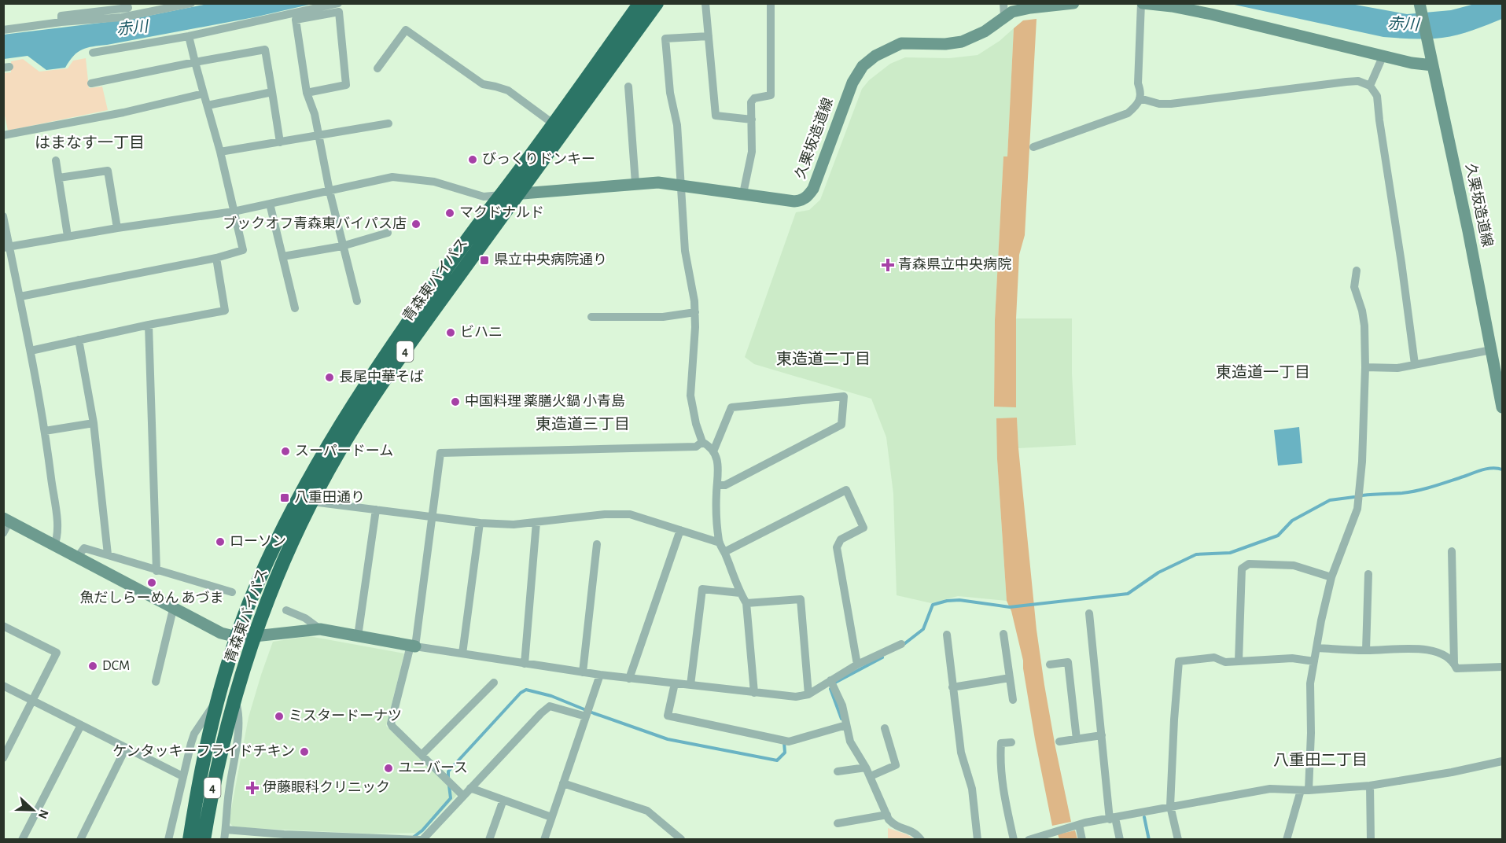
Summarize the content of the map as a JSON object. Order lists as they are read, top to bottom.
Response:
{
  "streets": {
    "highway": ["青森東バイパス", "4"],
    "main road": ["久栗坂造道線"]
  },
  "crossings": [
    ["久栗坂造道線", "青森東バイパス"]
  ],
  "districts": [
    "はまなす一丁目",
    "東造道二丁目",
    "東造道一丁目",
    "東造道三丁目",
    "八重田二丁目"
  ],
  "water": ["赤川"],
  "places": {
    "other": [
      "びっくりドンキー",
      "マクドナルド",
      "ブックオフ青森東バイパス店",
      "ビハニ",
      "長尾中華そば",
      "中国料理 薬膳火鍋 小青島",
      "スーパードーム",
      "ローソン",
      "魚だしらーめん あづま",
      "DCM",
      "ミスタードーナツ",
      "ケンタッキーフライドチキン",
      "ユニバース"
    ],
    "transit": ["県立中央病院通り", "八重田通り"],
    "health": ["青森県立中央病院", "伊藤眼科クリニック"]
  },
  "north": "right"
}
